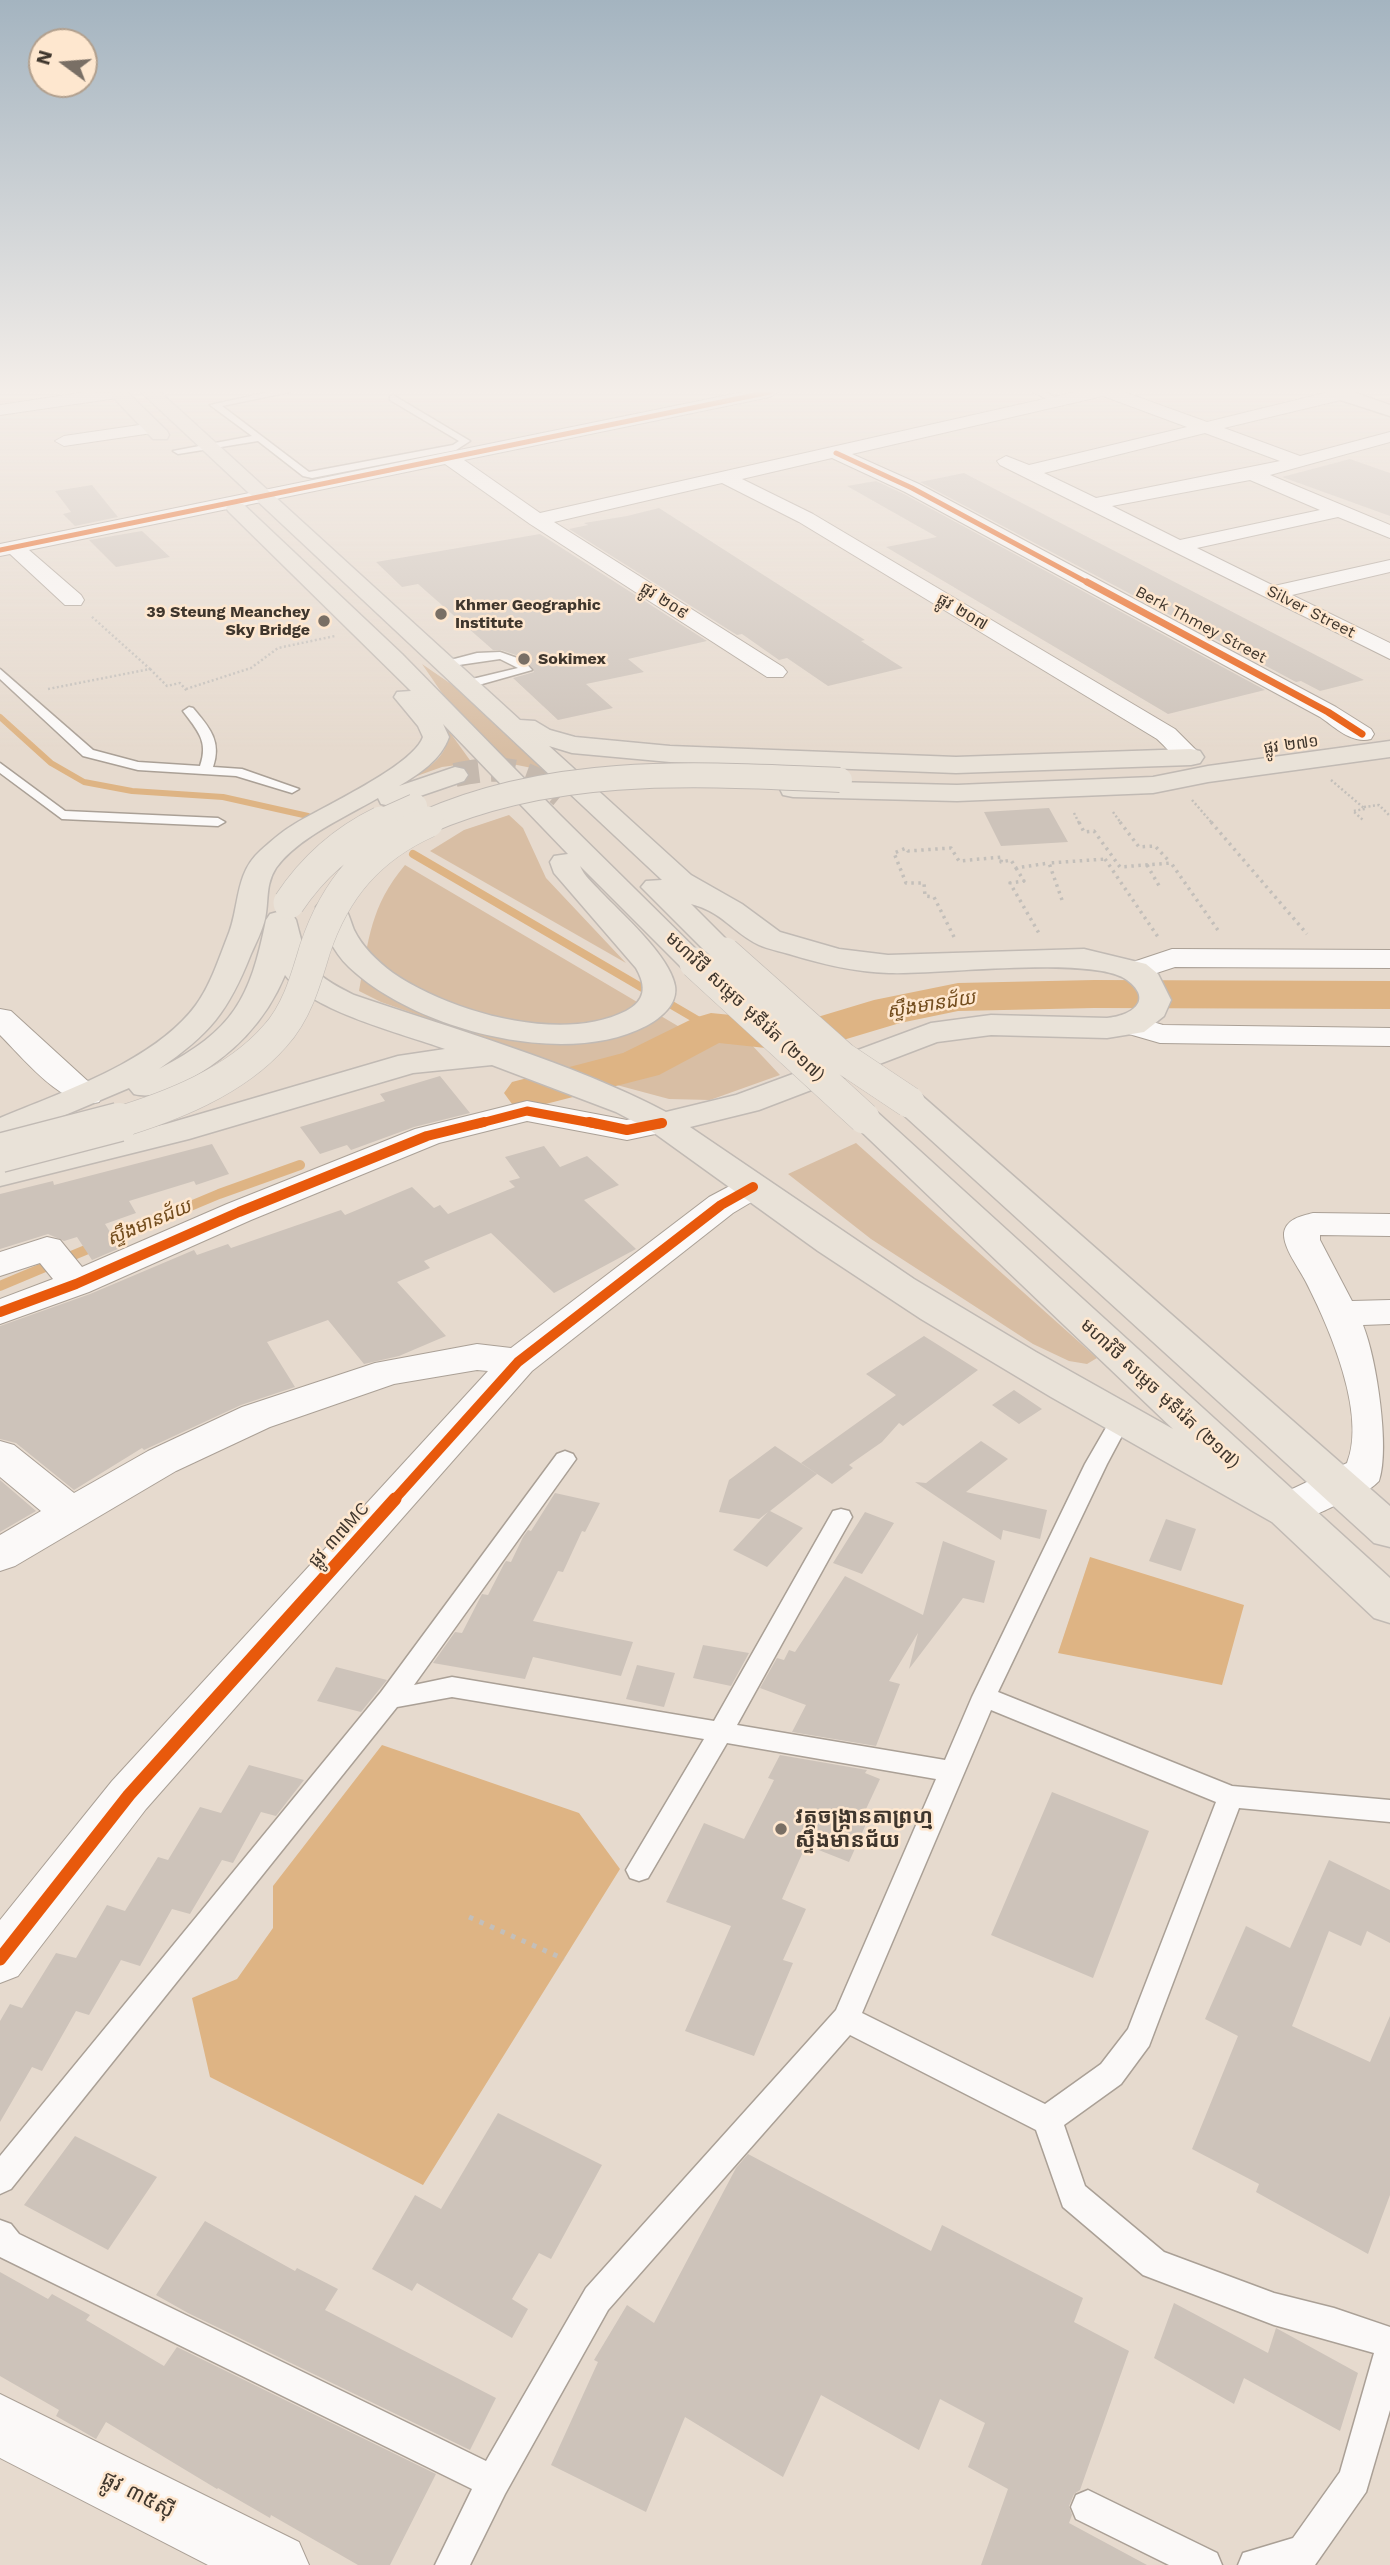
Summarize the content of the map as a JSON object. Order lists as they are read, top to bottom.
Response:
{
  "streets": {
    "main road": ["ផ្លូវ ២៧១", "មហាវិថី សម្តេច មុនីរ៉េត (២១៧)"],
    "street": [
      "ផ្លូវ ២០៩",
      "ផ្លូវ ២០៧",
      "Silver Street",
      "Berk Thmey Street",
      "ផ្លូវ ៣៧MC",
      "ផ្លូវ ៣៥ស៊ី"
    ]
  },
  "crossings": [
    ["ផ្លូវ ២០៧", "ផ្លូវ ២៧១"],
    ["Berk Thmey Street", "ផ្លូវ ២៧១"]
  ],
  "water": ["ស្ទឹងមានជ័យ"],
  "places": [
    "Khmer Geographic Institute",
    "39 Steung Meanchey Sky Bridge",
    "Sokimex",
    "វត្តចង្ក្រានតាព្រហ្ម ស្ទឹងមានជ័យ"
  ],
  "north": "left"
}
